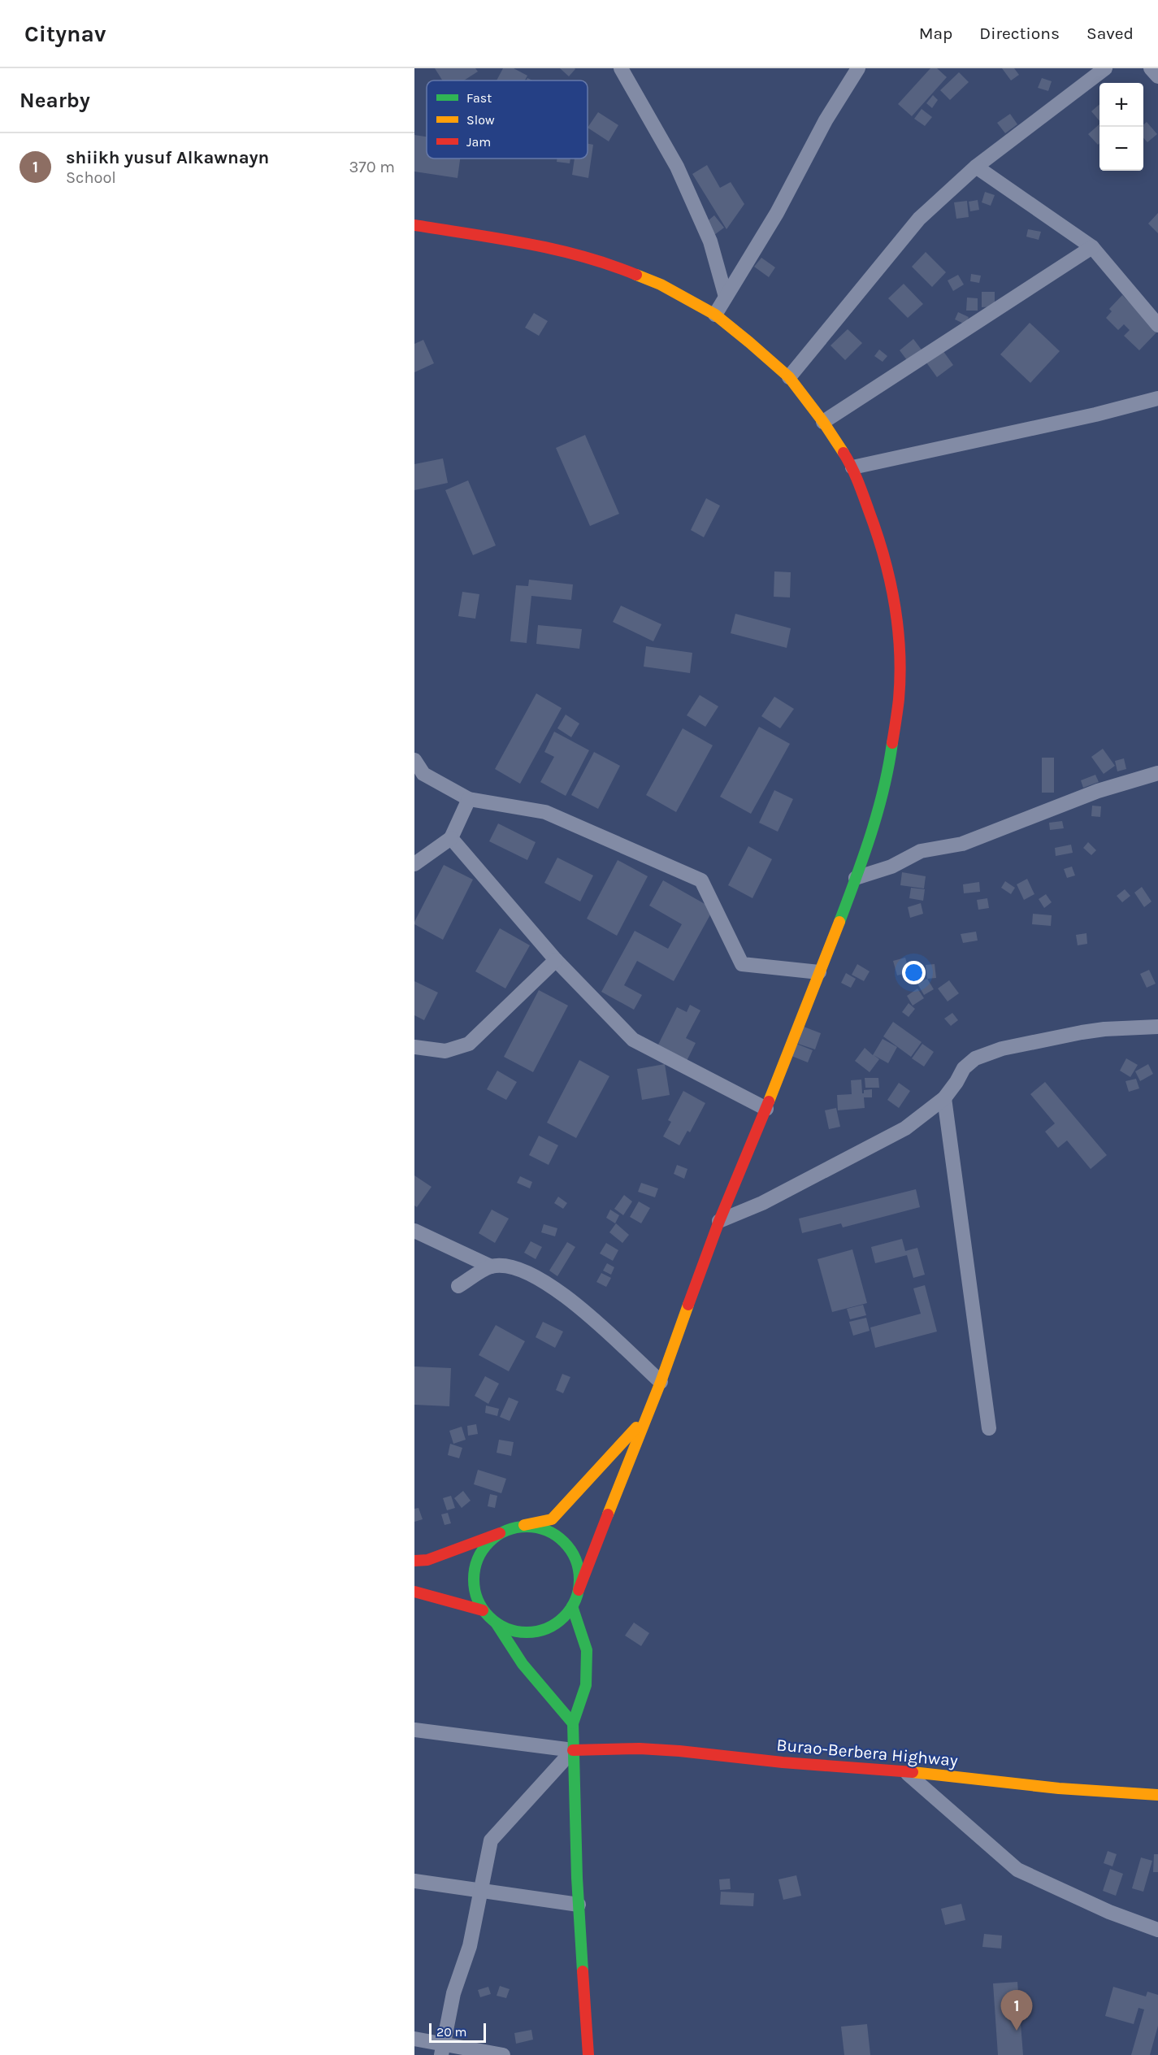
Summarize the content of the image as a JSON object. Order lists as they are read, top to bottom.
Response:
{
  "streets": {
    "main road": ["Burao-Berbera Highway"]
  },
  "legend": ["Fast", "Slow", "Jam"],
  "scale_bar": "20 m",
  "page": {
    "header": "Citynav",
    "nav": ["Map", "Directions", "Saved"],
    "heading": "Nearby",
    "map_buttons": ["+", "−"],
    "list": [
      {
        "mark": "1",
        "name": "shiikh yusuf Alkawnayn",
        "note": "School",
        "value": "370 m"
      }
    ],
    "pins": "1",
    "scale": "20 m"
  }
}
